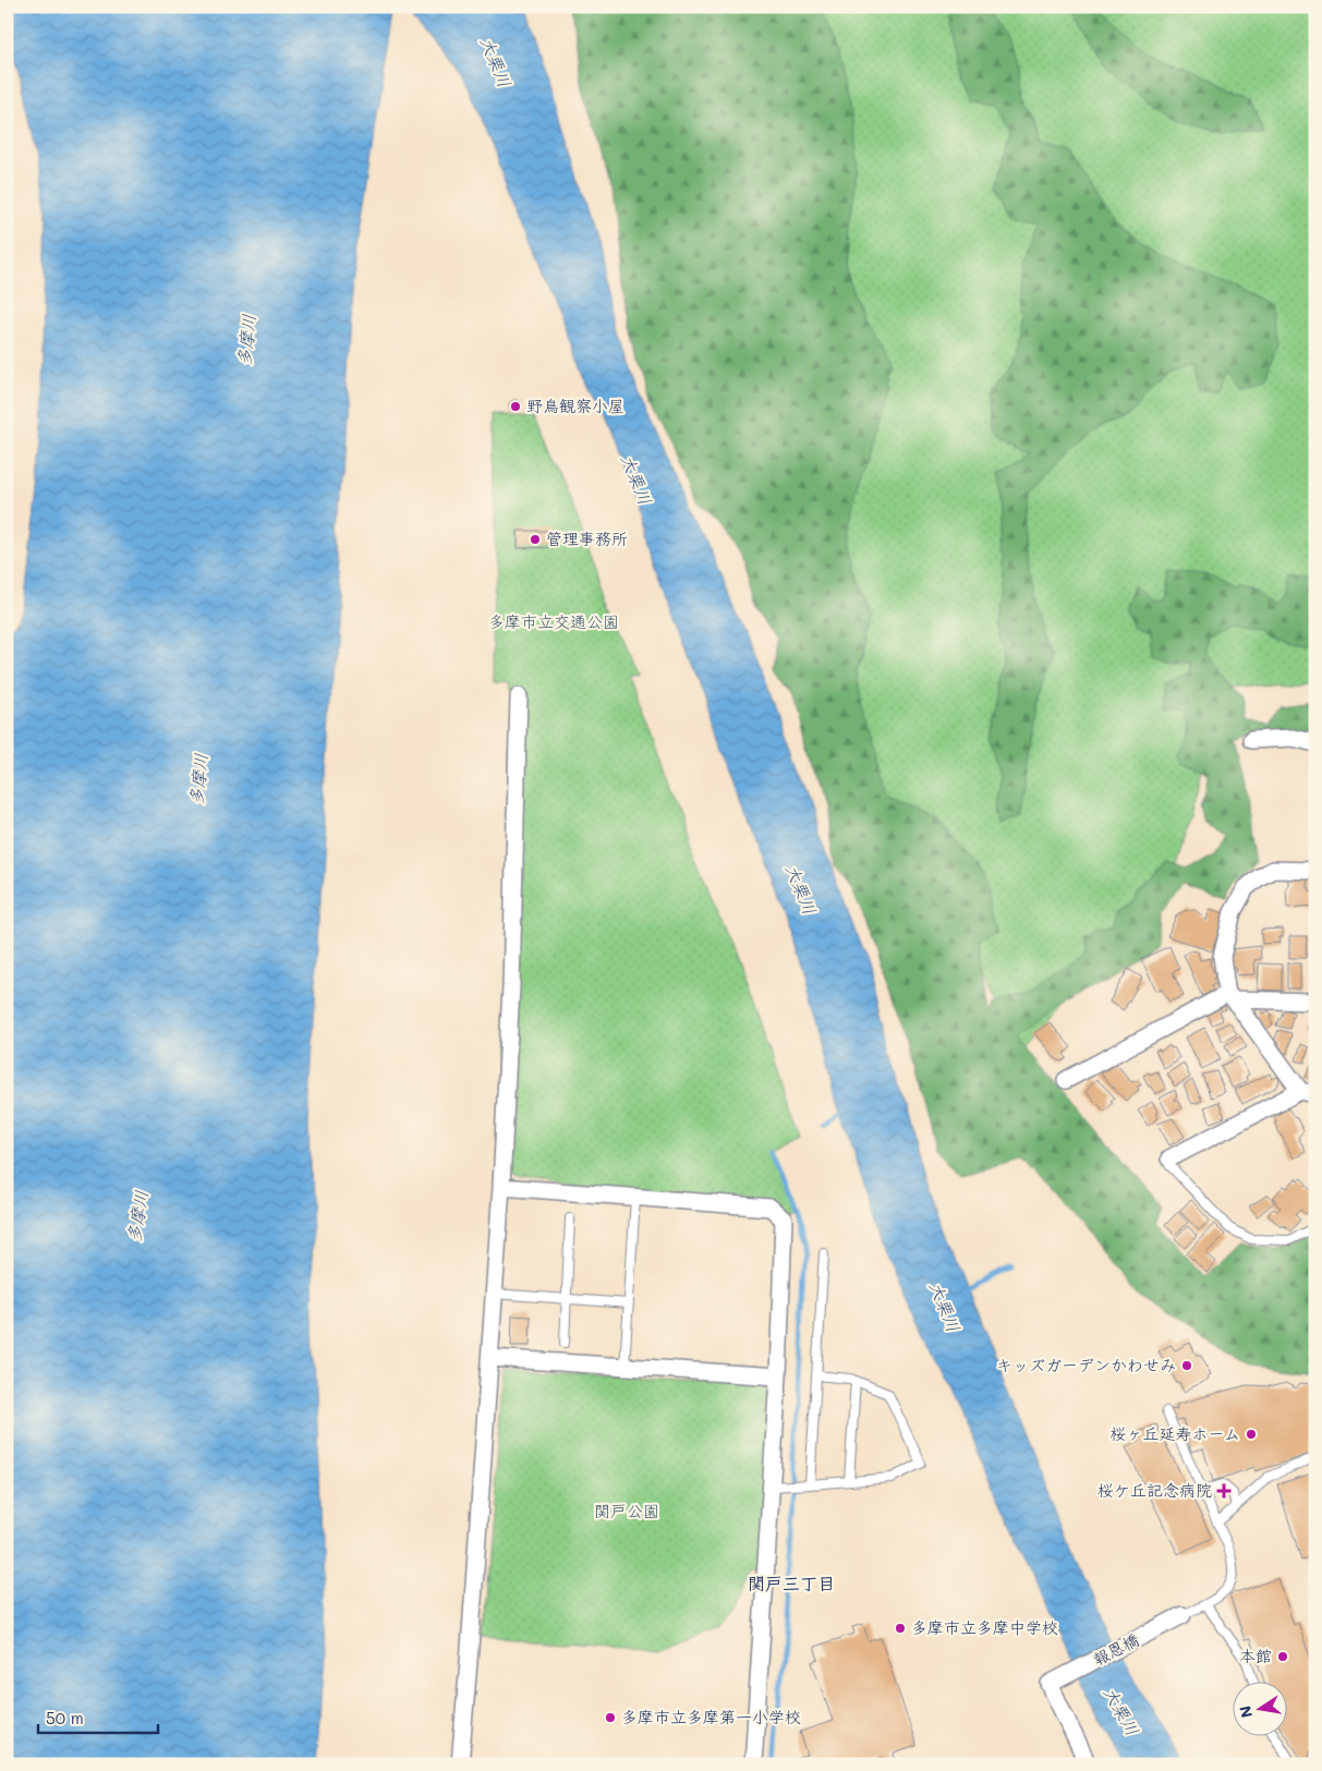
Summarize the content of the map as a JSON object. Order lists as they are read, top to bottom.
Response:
{
  "streets": {
    "street": ["報恩橋"]
  },
  "districts": ["関戸三丁目"],
  "water": ["大栗川", "多摩川"],
  "parks": ["多摩市立交通公園", "関戸公園"],
  "places": {
    "other": [
      "野鳥観察小屋",
      "管理事務所",
      "キッズガーデンかわせみ",
      "桜ヶ丘延寿ホーム",
      "多摩市立多摩中学校",
      "本館",
      "多摩市立多摩第一小学校"
    ],
    "health": ["桜ケ丘記念病院"]
  },
  "scale_bar": "50 m",
  "north": "left"
}
